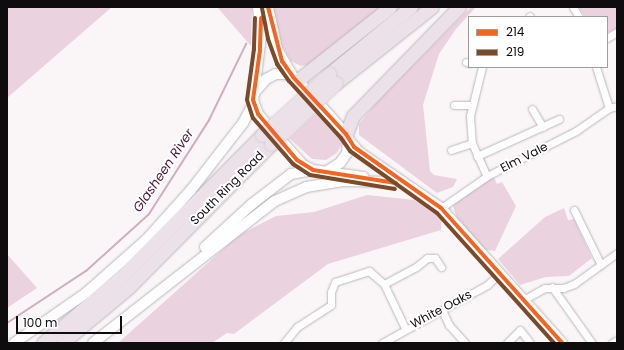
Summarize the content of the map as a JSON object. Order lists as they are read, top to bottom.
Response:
{
  "streets": {
    "highway": ["South Ring Road"],
    "street": ["Elm Vale", "White Oaks"]
  },
  "water": ["Glasheen River"],
  "lines": ["transit line 214", "transit line 219"],
  "legend": ["214", "219"],
  "scale_bar": "100 m"
}
